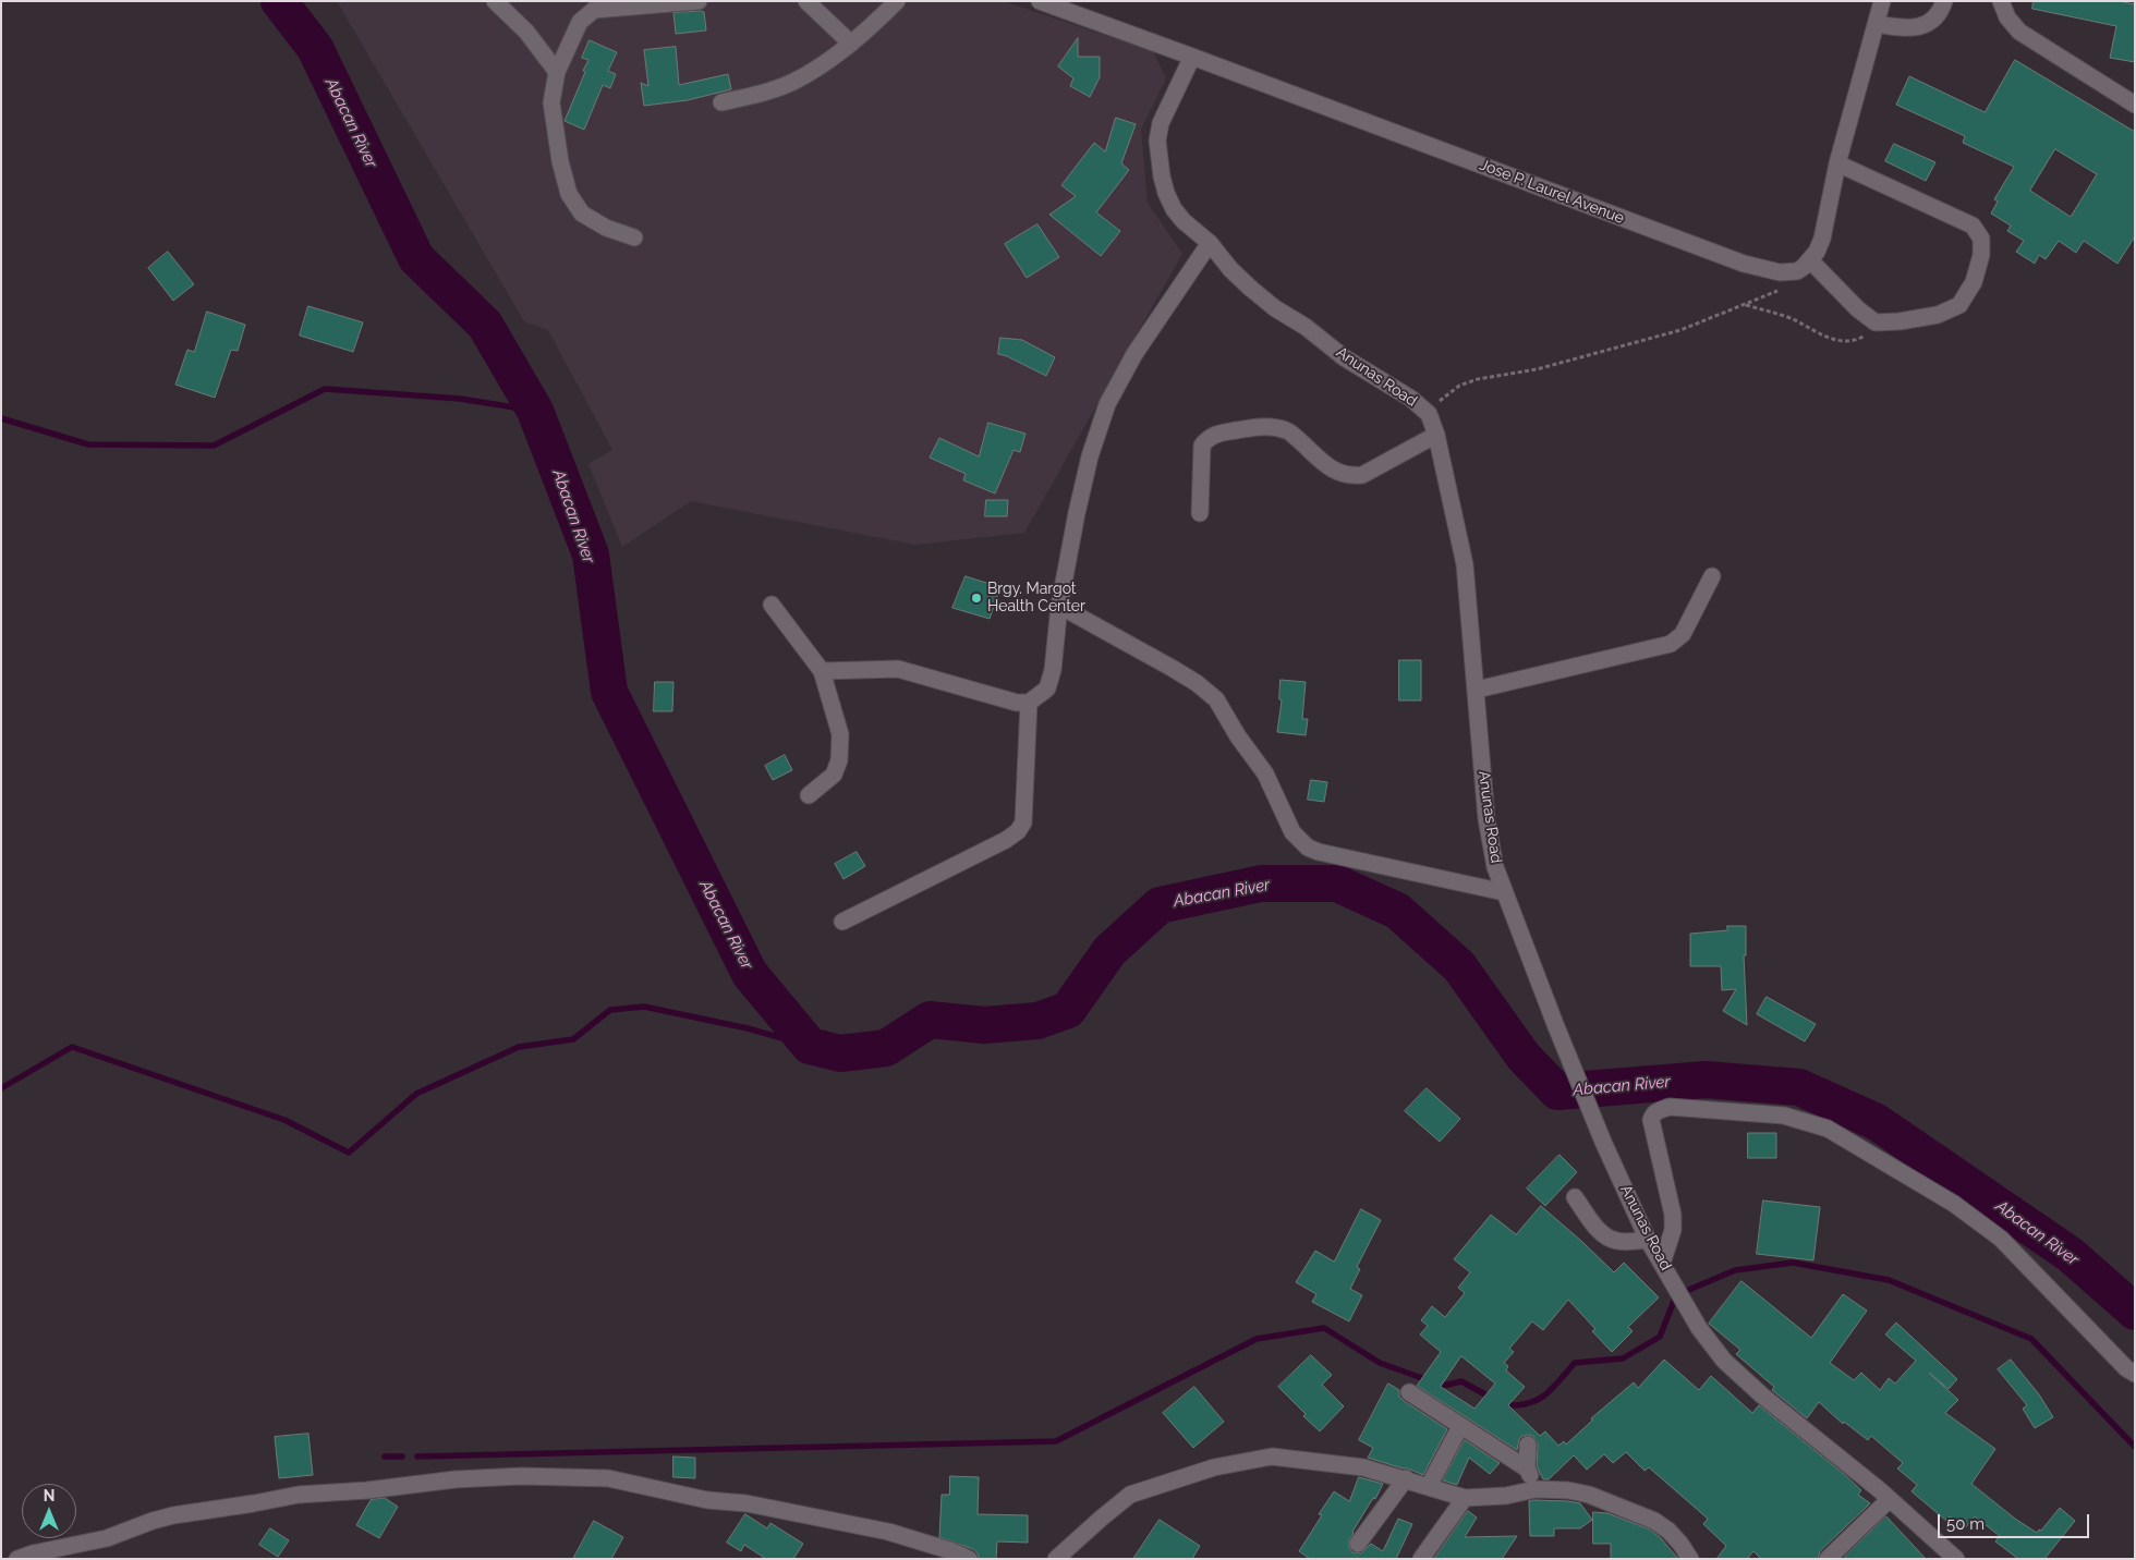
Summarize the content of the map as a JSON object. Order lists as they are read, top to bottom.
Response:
{
  "streets": {
    "street": ["Jose P. Laurel Avenue", "Anunas Road"]
  },
  "crossings": [
    ["Jose P. Laurel Avenue", "Anunas Road"]
  ],
  "water": ["Abacan River"],
  "places": ["Brgy. Margot Health Center"],
  "scale_bar": "50 m",
  "north": "top"
}
